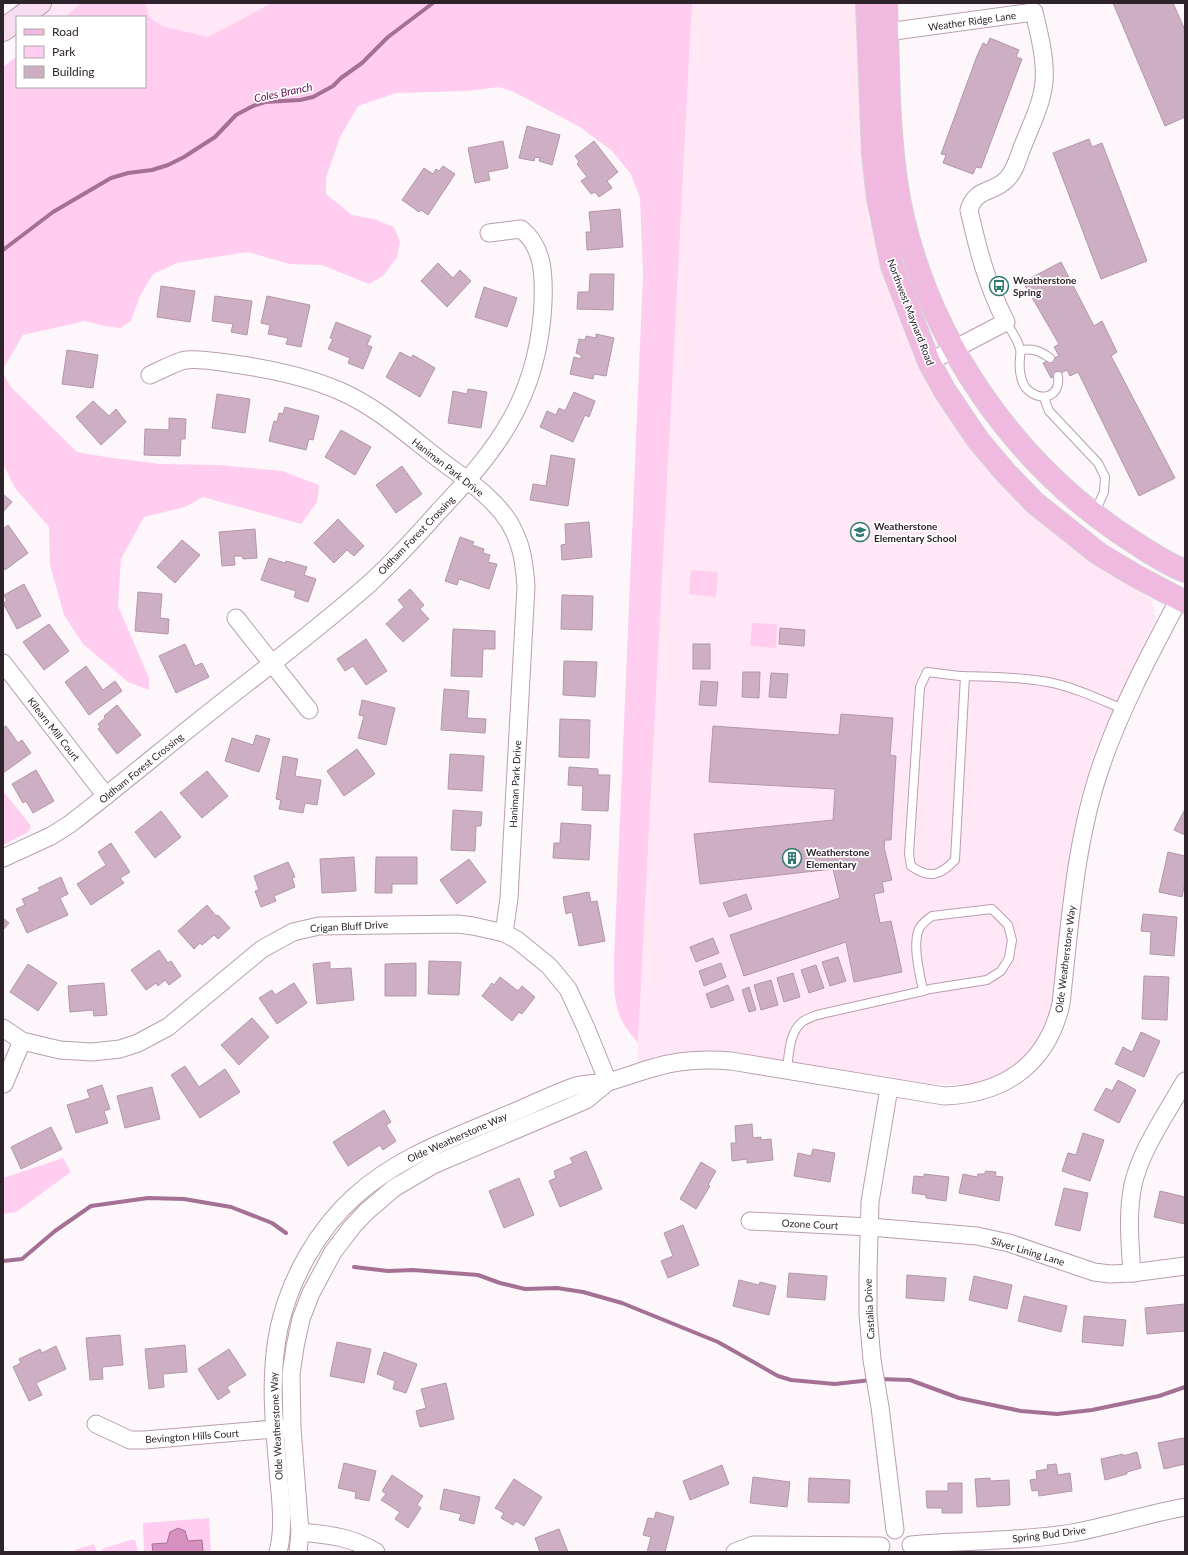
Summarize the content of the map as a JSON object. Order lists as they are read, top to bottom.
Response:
{
  "streets": {
    "main road": ["Northwest Maynard Road"],
    "street": [
      "Weather Ridge Lane",
      "Haniman Park Drive",
      "Oldham Forest Crossing",
      "Kilearn Mill Court",
      "Crigan Bluff Drive",
      "Olde Weatherstone Way",
      "Ozone Court",
      "Silver Lining Lane",
      "Castalia Drive",
      "Bevington Hills Court",
      "Spring Bud Drive"
    ]
  },
  "crossings": [
    ["Northwest Maynard Road", "Olde Weatherstone Way"],
    ["Haniman Park Drive", "Oldham Forest Crossing"],
    ["Haniman Park Drive", "Crigan Bluff Drive"],
    ["Oldham Forest Crossing", "Kilearn Mill Court"],
    ["Crigan Bluff Drive", "Olde Weatherstone Way"],
    ["Olde Weatherstone Way", "Castalia Drive"],
    ["Olde Weatherstone Way", "Bevington Hills Court"],
    ["Ozone Court", "Silver Lining Lane"],
    ["Ozone Court", "Castalia Drive"],
    ["Silver Lining Lane", "Castalia Drive"]
  ],
  "water": ["Coles Branch"],
  "places": {
    "bus stop": ["Weatherstone Spring"],
    "school or university": ["Weatherstone Elementary School"],
    "building": ["Weatherstone Elementary"]
  },
  "legend": ["Road", "Park", "Building"]
}
